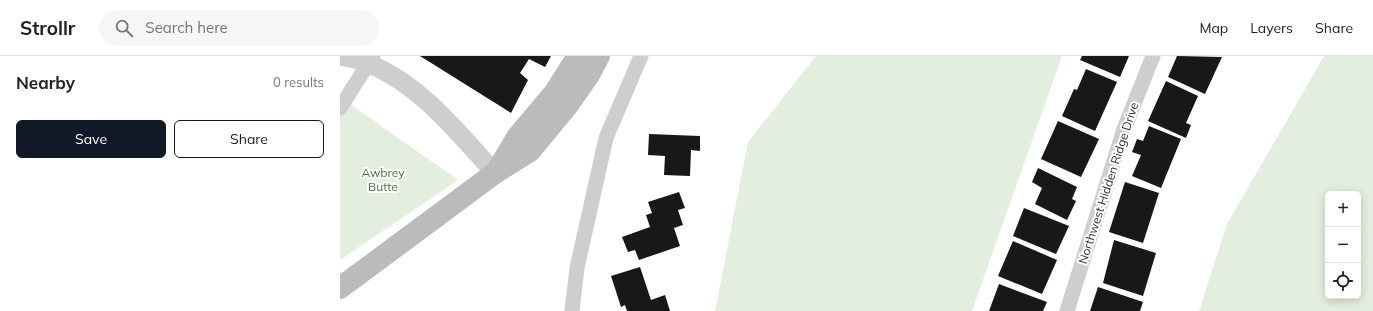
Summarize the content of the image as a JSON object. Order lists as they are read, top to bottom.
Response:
{
  "streets": {
    "street": ["Northwest Hidden Ridge Drive"]
  },
  "parks": ["Awbrey Butte"],
  "page": {
    "header": "Strollr",
    "search": "Search here",
    "nav": ["Map", "Layers", "Share"],
    "heading": ["Nearby", "0 results"],
    "buttons": ["Save", "Share"],
    "map_buttons": ["+", "−"]
  }
}
